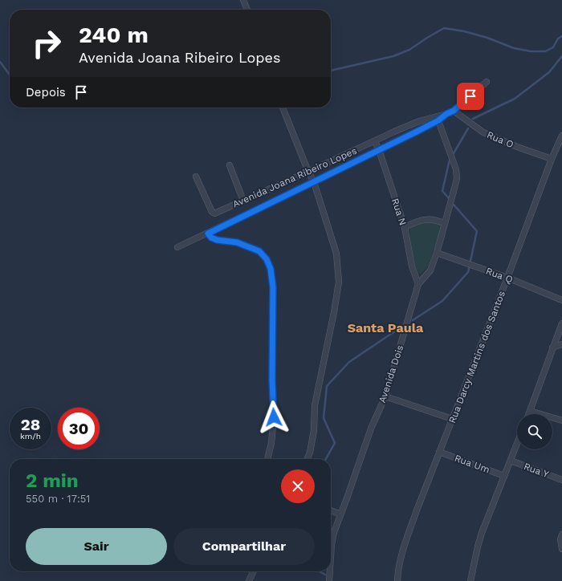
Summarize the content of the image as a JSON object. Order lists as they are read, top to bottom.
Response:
{
  "streets": {
    "street": [
      "Rua O",
      "Avenida Joana Ribeiro Lopes",
      "Rua N",
      "Rua Q",
      "Rua Darcy Martins dos Santos",
      "Avenida Dois",
      "Rua Um",
      "Rua Y"
    ]
  },
  "crossings": [
    ["Rua O", "Avenida Joana Ribeiro Lopes"],
    ["Rua O", "Rua Darcy Martins dos Santos"],
    ["Avenida Joana Ribeiro Lopes", "Rua N"],
    ["Avenida Joana Ribeiro Lopes", "Avenida Dois"],
    ["Rua N", "Avenida Dois"],
    ["Rua Q", "Rua Darcy Martins dos Santos"],
    ["Rua Q", "Avenida Dois"],
    ["Rua Darcy Martins dos Santos", "Rua Um"]
  ],
  "districts": ["Santa Paula"],
  "page": {
    "turn": ["240 m", "Avenida Joana Ribeiro Lopes"],
    "then": "Depois",
    "speed": "28 km/h",
    "limit": "30",
    "heading": ["2 min", "550 m · 17:51"],
    "buttons": ["Sair", "Compartilhar"]
  }
}
